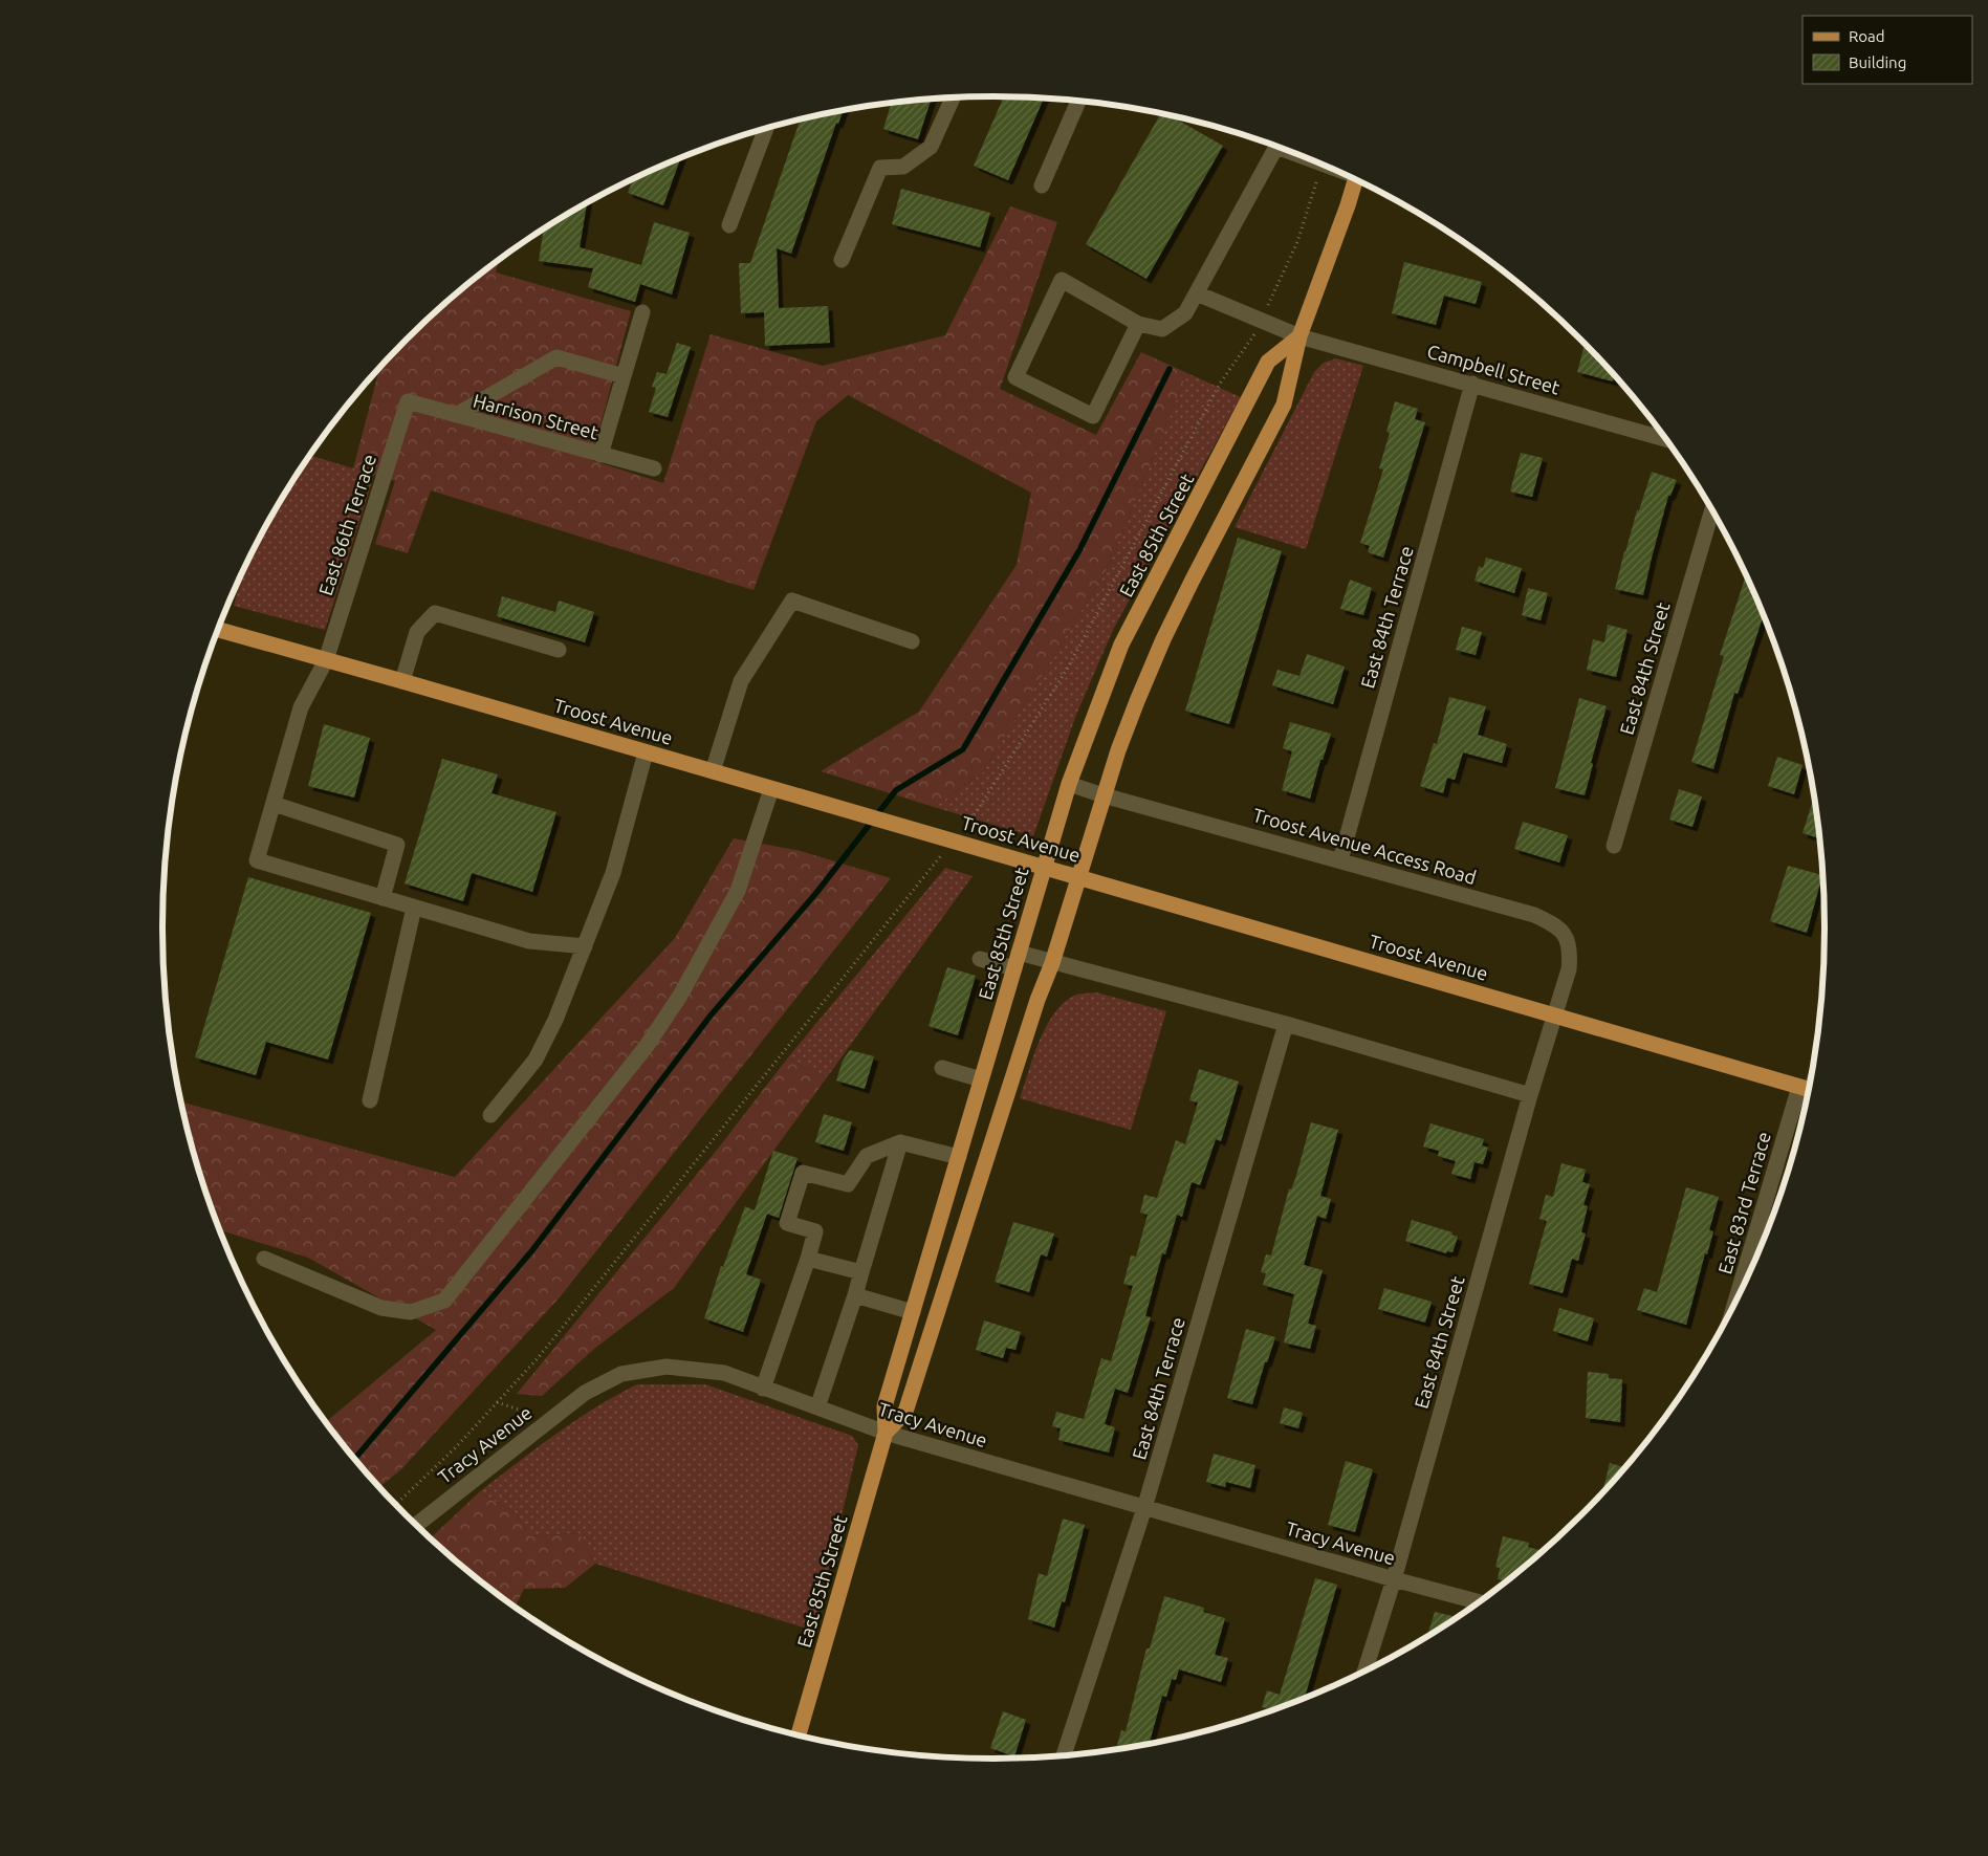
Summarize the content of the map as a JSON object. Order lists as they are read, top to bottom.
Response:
{
  "streets": {
    "main road": ["East 85th Street", "Troost Avenue"],
    "street": [
      "Campbell Street",
      "Harrison Street",
      "East 86th Terrace",
      "East 84th Terrace",
      "East 84th Street",
      "Troost Avenue Access Road",
      "East 83rd Terrace",
      "Tracy Avenue"
    ]
  },
  "crossings": [
    ["Campbell Street", "East 85th Street"],
    ["Campbell Street", "East 84th Terrace"],
    ["Harrison Street", "East 86th Terrace"],
    ["East 86th Terrace", "Troost Avenue"],
    ["East 85th Street", "Troost Avenue Access Road"],
    ["East 85th Street", "Tracy Avenue"],
    ["East 84th Terrace", "Troost Avenue Access Road"],
    ["East 84th Terrace", "Tracy Avenue"],
    ["East 84th Street", "Troost Avenue"],
    ["East 84th Street", "Troost Avenue Access Road"],
    ["East 84th Street", "Tracy Avenue"],
    ["Troost Avenue", "Troost Avenue Access Road"]
  ],
  "legend": ["Road", "Building"]
}
